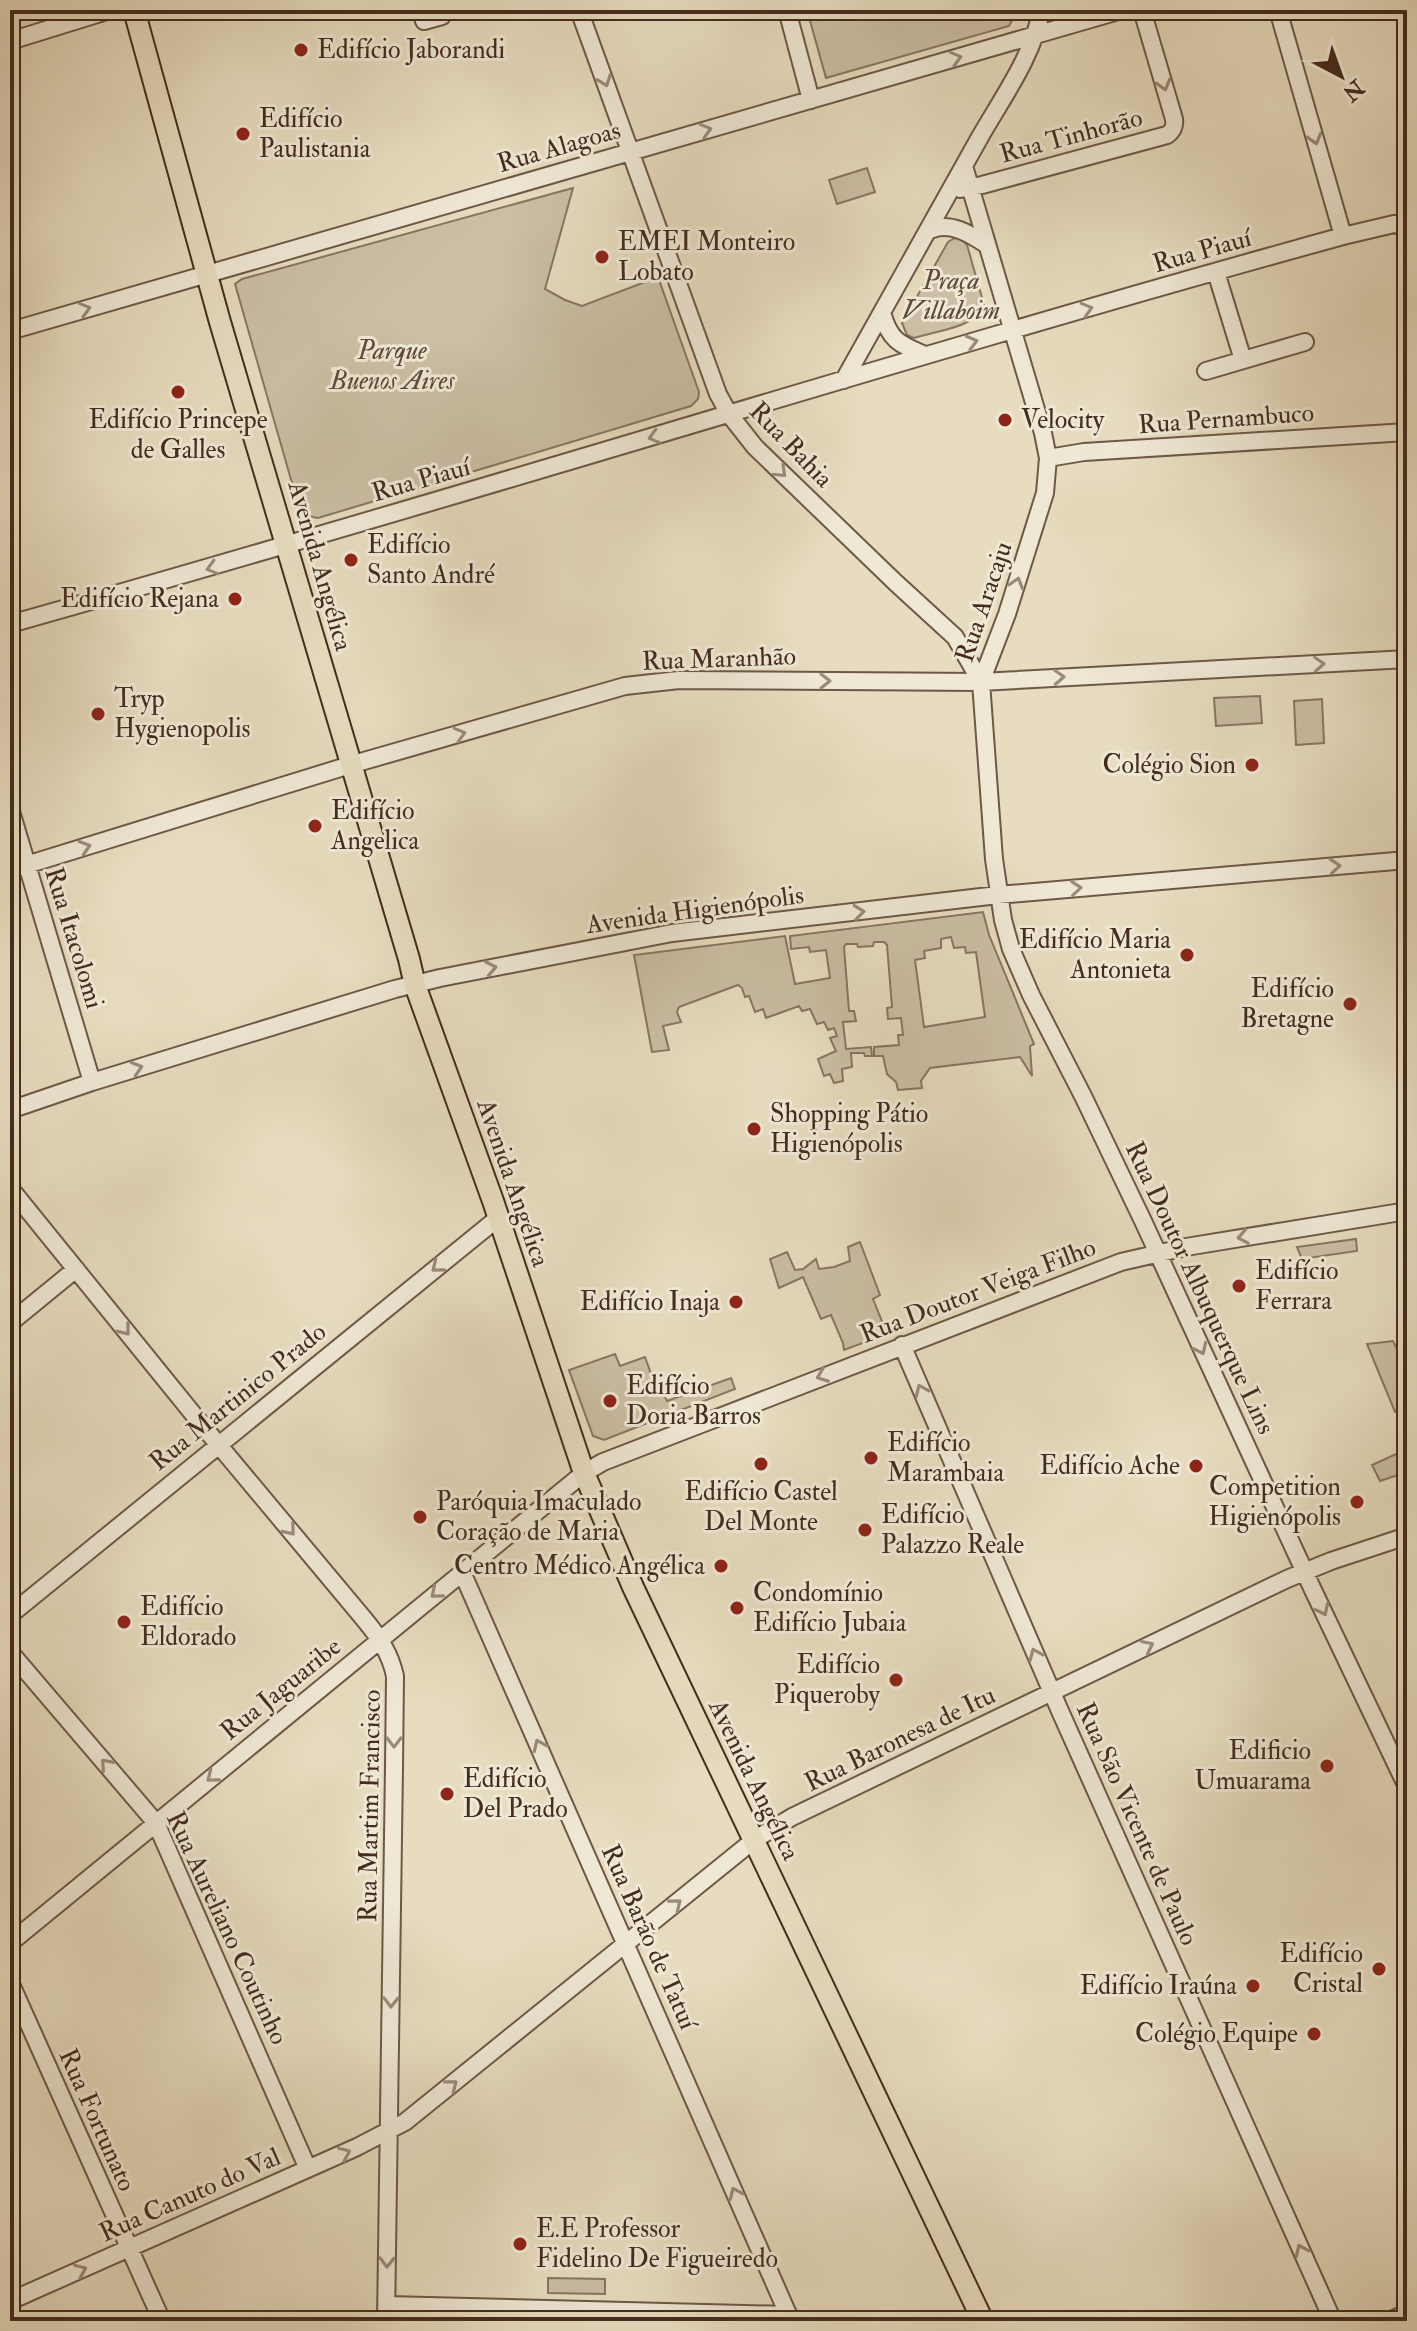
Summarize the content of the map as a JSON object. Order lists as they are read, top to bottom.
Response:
{
  "streets": {
    "main road": ["Avenida Angélica"],
    "street": [
      "Rua Tinhorão",
      "Rua Alagoas",
      "Rua Piauí",
      "Rua Pernambuco",
      "Rua Bahia",
      "Rua Aracaju",
      "Rua Maranhão",
      "Avenida Higienópolis",
      "Rua Itacolomi",
      "Rua Doutor Albuquerque Lins",
      "Rua Doutor Veiga Filho",
      "Rua Martinico Prado",
      "Rua Jaguaribe",
      "Rua Baronesa de Itu",
      "Rua Martim Francisco",
      "Rua São Vicente de Paulo",
      "Rua Aureliano Coutinho",
      "Rua Barão de Tatuí",
      "Rua Fortunato",
      "Rua Canuto do Val"
    ]
  },
  "crossings": [
    ["Rua Alagoas", "Rua Bahia"],
    ["Rua Alagoas", "Avenida Angélica"],
    ["Rua Piauí", "Rua Bahia"],
    ["Rua Piauí", "Avenida Angélica"],
    ["Rua Piauí", "Rua Aracaju"],
    ["Rua Pernambuco", "Rua Aracaju"],
    ["Rua Bahia", "Rua Aracaju"],
    ["Rua Bahia", "Rua Maranhão"],
    ["Avenida Angélica", "Rua Maranhão"],
    ["Avenida Angélica", "Avenida Higienópolis"],
    ["Avenida Angélica", "Rua Doutor Veiga Filho"],
    ["Avenida Angélica", "Rua Martinico Prado"],
    ["Avenida Angélica", "Rua Jaguaribe"],
    ["Avenida Angélica", "Rua Baronesa de Itu"],
    ["Rua Aracaju", "Rua Maranhão"],
    ["Rua Aracaju", "Avenida Higienópolis"],
    ["Rua Aracaju", "Rua Doutor Albuquerque Lins"],
    ["Rua Maranhão", "Rua Itacolomi"],
    ["Avenida Higienópolis", "Rua Itacolomi"],
    ["Avenida Higienópolis", "Rua Doutor Albuquerque Lins"],
    ["Rua Doutor Albuquerque Lins", "Rua Doutor Veiga Filho"],
    ["Rua Doutor Albuquerque Lins", "Rua Baronesa de Itu"],
    ["Rua Doutor Veiga Filho", "Rua Jaguaribe"],
    ["Rua Doutor Veiga Filho", "Rua São Vicente de Paulo"],
    ["Rua Martinico Prado", "Rua Martim Francisco"],
    ["Rua Jaguaribe", "Rua Martim Francisco"],
    ["Rua Jaguaribe", "Rua Aureliano Coutinho"],
    ["Rua Jaguaribe", "Rua Barão de Tatuí"],
    ["Rua Baronesa de Itu", "Rua Martim Francisco"],
    ["Rua Baronesa de Itu", "Rua São Vicente de Paulo"],
    ["Rua Baronesa de Itu", "Rua Barão de Tatuí"],
    ["Rua Baronesa de Itu", "Rua Canuto do Val"],
    ["Rua Martim Francisco", "Rua Canuto do Val"],
    ["Rua Aureliano Coutinho", "Rua Canuto do Val"],
    ["Rua Fortunato", "Rua Canuto do Val"]
  ],
  "one_way": [
    "Rua Alagoas",
    "Rua Bahia",
    "Rua Aracaju",
    "Rua Maranhão",
    "Avenida Higienópolis",
    "Rua Doutor Albuquerque Lins",
    "Rua Doutor Veiga Filho",
    "Rua Martinico Prado",
    "Rua Jaguaribe",
    "Rua Baronesa de Itu",
    "Rua Martim Francisco",
    "Rua São Vicente de Paulo",
    "Rua Aureliano Coutinho",
    "Rua Barão de Tatuí",
    "Rua Canuto do Val"
  ],
  "parks": ["Praça Villaboim", "Parque Buenos Aires"],
  "places": [
    "Edifício Jaborandi",
    "Edifício Paulistania",
    "EMEI Monteiro Lobato",
    "Edifício Princepe de Galles",
    "Velocity",
    "Edifício Santo André",
    "Edifício Rejana",
    "Tryp Hygienopolis",
    "Colégio Sion",
    "Edifício Angelica",
    "Edifício Maria Antonieta",
    "Edifício Bretagne",
    "Shopping Pátio Higienópolis",
    "Edifício Ferrara",
    "Edifício Inaja",
    "Edifício Doria Barros",
    "Edifício Marambaia",
    "Edifício Castel Del Monte",
    "Edifício Ache",
    "Competition Higienópolis",
    "Paróquia Imaculado Coração de Maria",
    "Edifício Palazzo Reale",
    "Centro Médico Angélica",
    "Condomínio Edifício Jubaia",
    "Edifício Eldorado",
    "Edifício Piqueroby",
    "Edificio Umuarama",
    "Edifício Del Prado",
    "Edifício Cristal",
    "Edifício Iraúna",
    "Colégio Equipe",
    "E.E Professor Fidelino De Figueiredo"
  ],
  "north": "bottom right"
}
